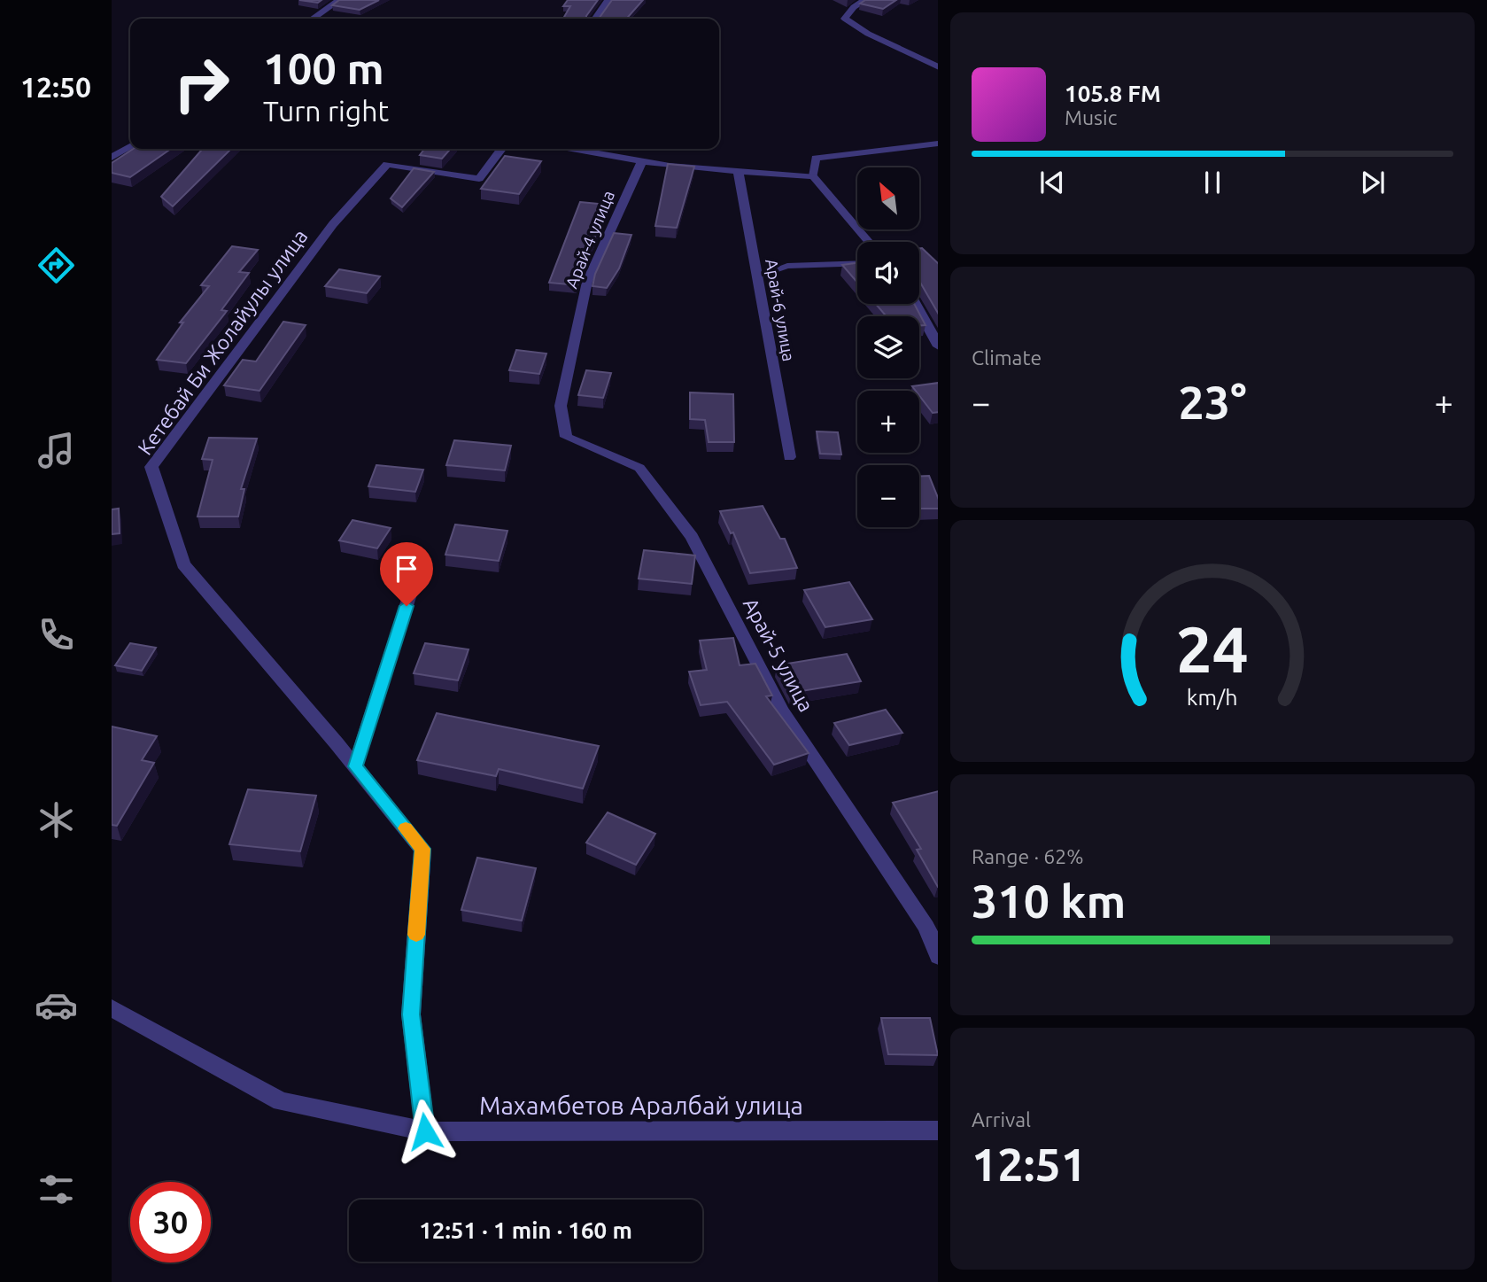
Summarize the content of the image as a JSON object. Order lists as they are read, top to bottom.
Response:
{
  "streets": {
    "street": [
      "Арай-4 улица",
      "Арай-6 улица",
      "Кетебай Би Жолайулы улица",
      "Арай-5 улица",
      "Махамбетов Аралбай улица"
    ]
  },
  "crossings": [
    ["Арай-4 улица", "Арай-5 улица"],
    ["Кетебай Би Жолайулы улица", "Махамбетов Аралбай улица"]
  ],
  "north": "top left",
  "page": {
    "tabs": "12:50",
    "turn": ["100 m", "Turn right"],
    "song": ["105.8 FM", "Music"],
    "map_buttons": ["+", "−"],
    "tile": [
      "Climate",
      ["Range · 62%", "310 km"],
      ["Arrival", "12:51"]
    ],
    "heat": ["−", "23°", "+"],
    "limit": "30",
    "trip": "12:51 · 1 min · 160 m",
    "gauge": ["24", "km/h"]
  }
}
